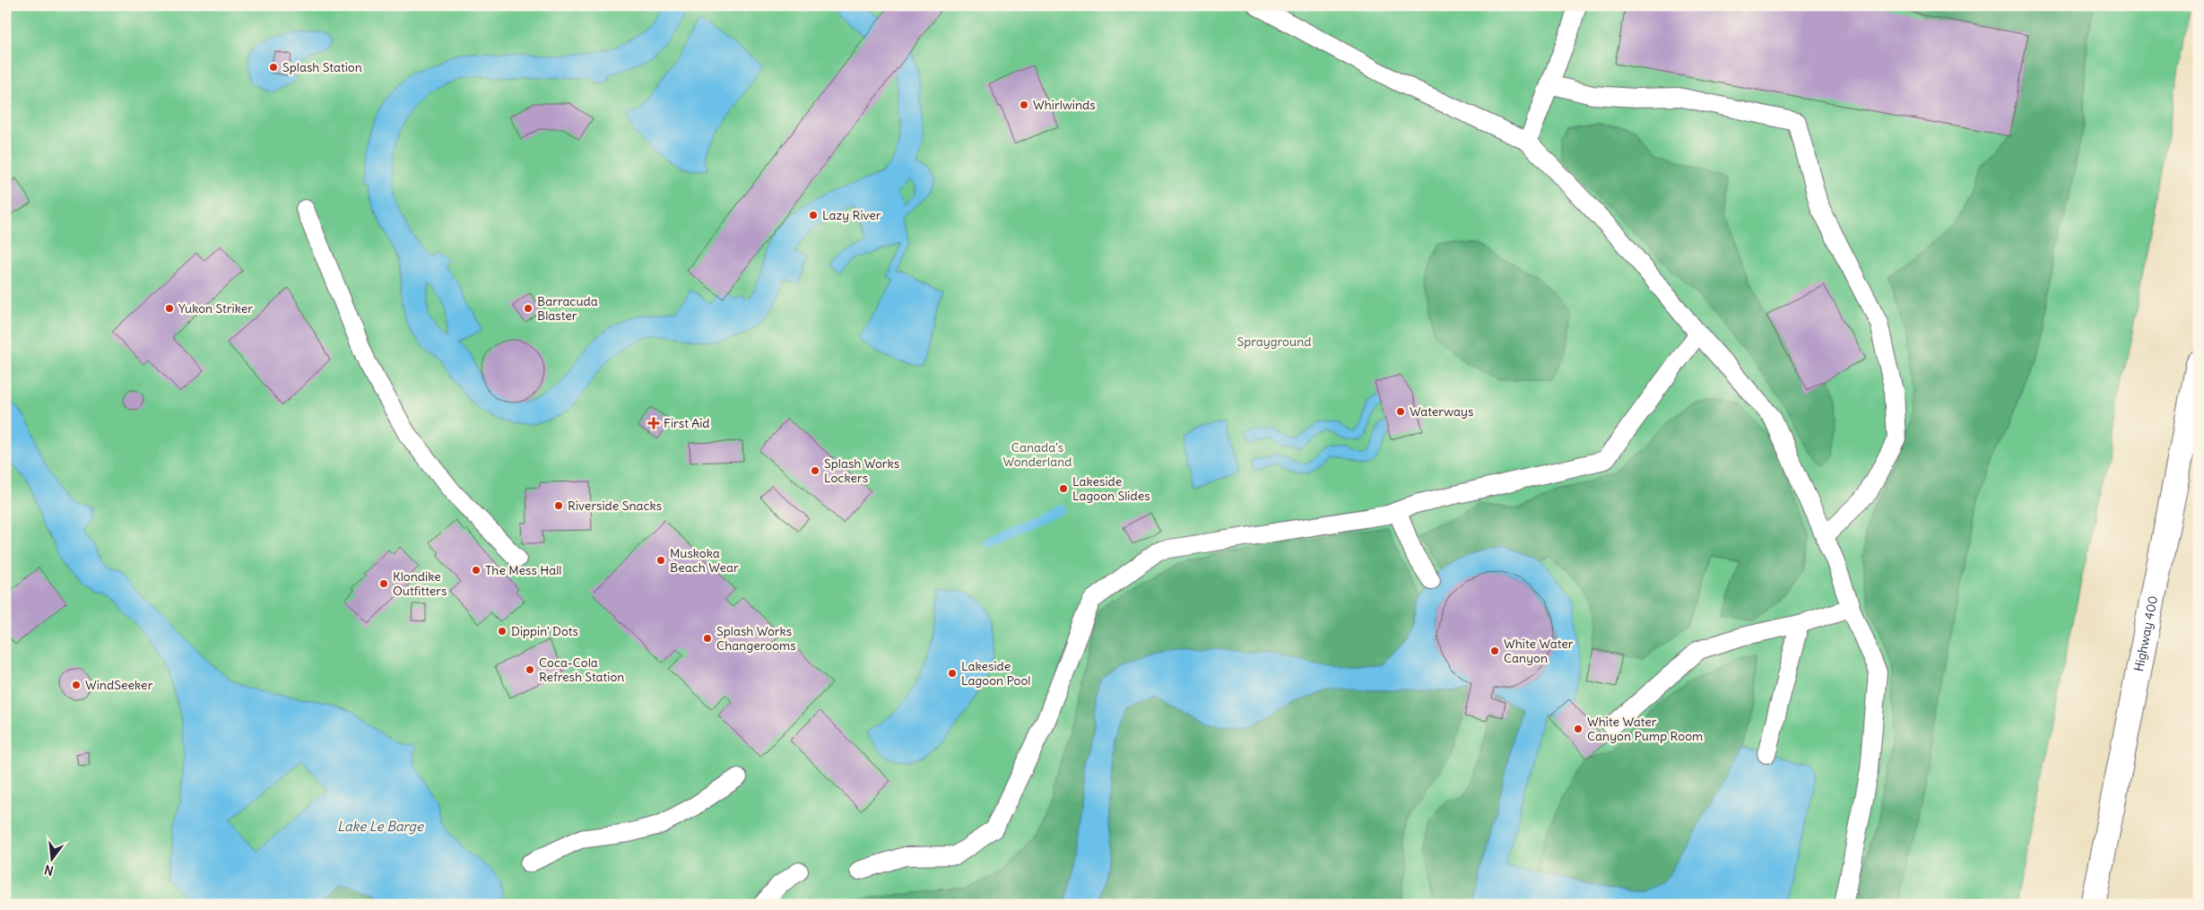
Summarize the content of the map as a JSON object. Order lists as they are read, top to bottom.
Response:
{
  "streets": {
    "highway": ["Highway 400"]
  },
  "water": ["Lake Le Barge"],
  "parks": ["Sprayground", "Canada's Wonderland"],
  "places": {
    "other": [
      "Splash Station",
      "Whirlwinds",
      "Lazy River",
      "Yukon Striker",
      "Barracuda Blaster",
      "Waterways",
      "Splash Works Lockers",
      "Lakeside Lagoon Slides",
      "Riverside Snacks",
      "Muskoka Beach Wear",
      "The Mess Hall",
      "Klondike Outfitters",
      "Dippin' Dots",
      "Splash Works Changerooms",
      "White Water Canyon",
      "Coca-Cola Refresh Station",
      "Lakeside Lagoon Pool",
      "WindSeeker",
      "White Water Canyon Pump Room"
    ],
    "health": ["First Aid"]
  },
  "north": "bottom"
}
